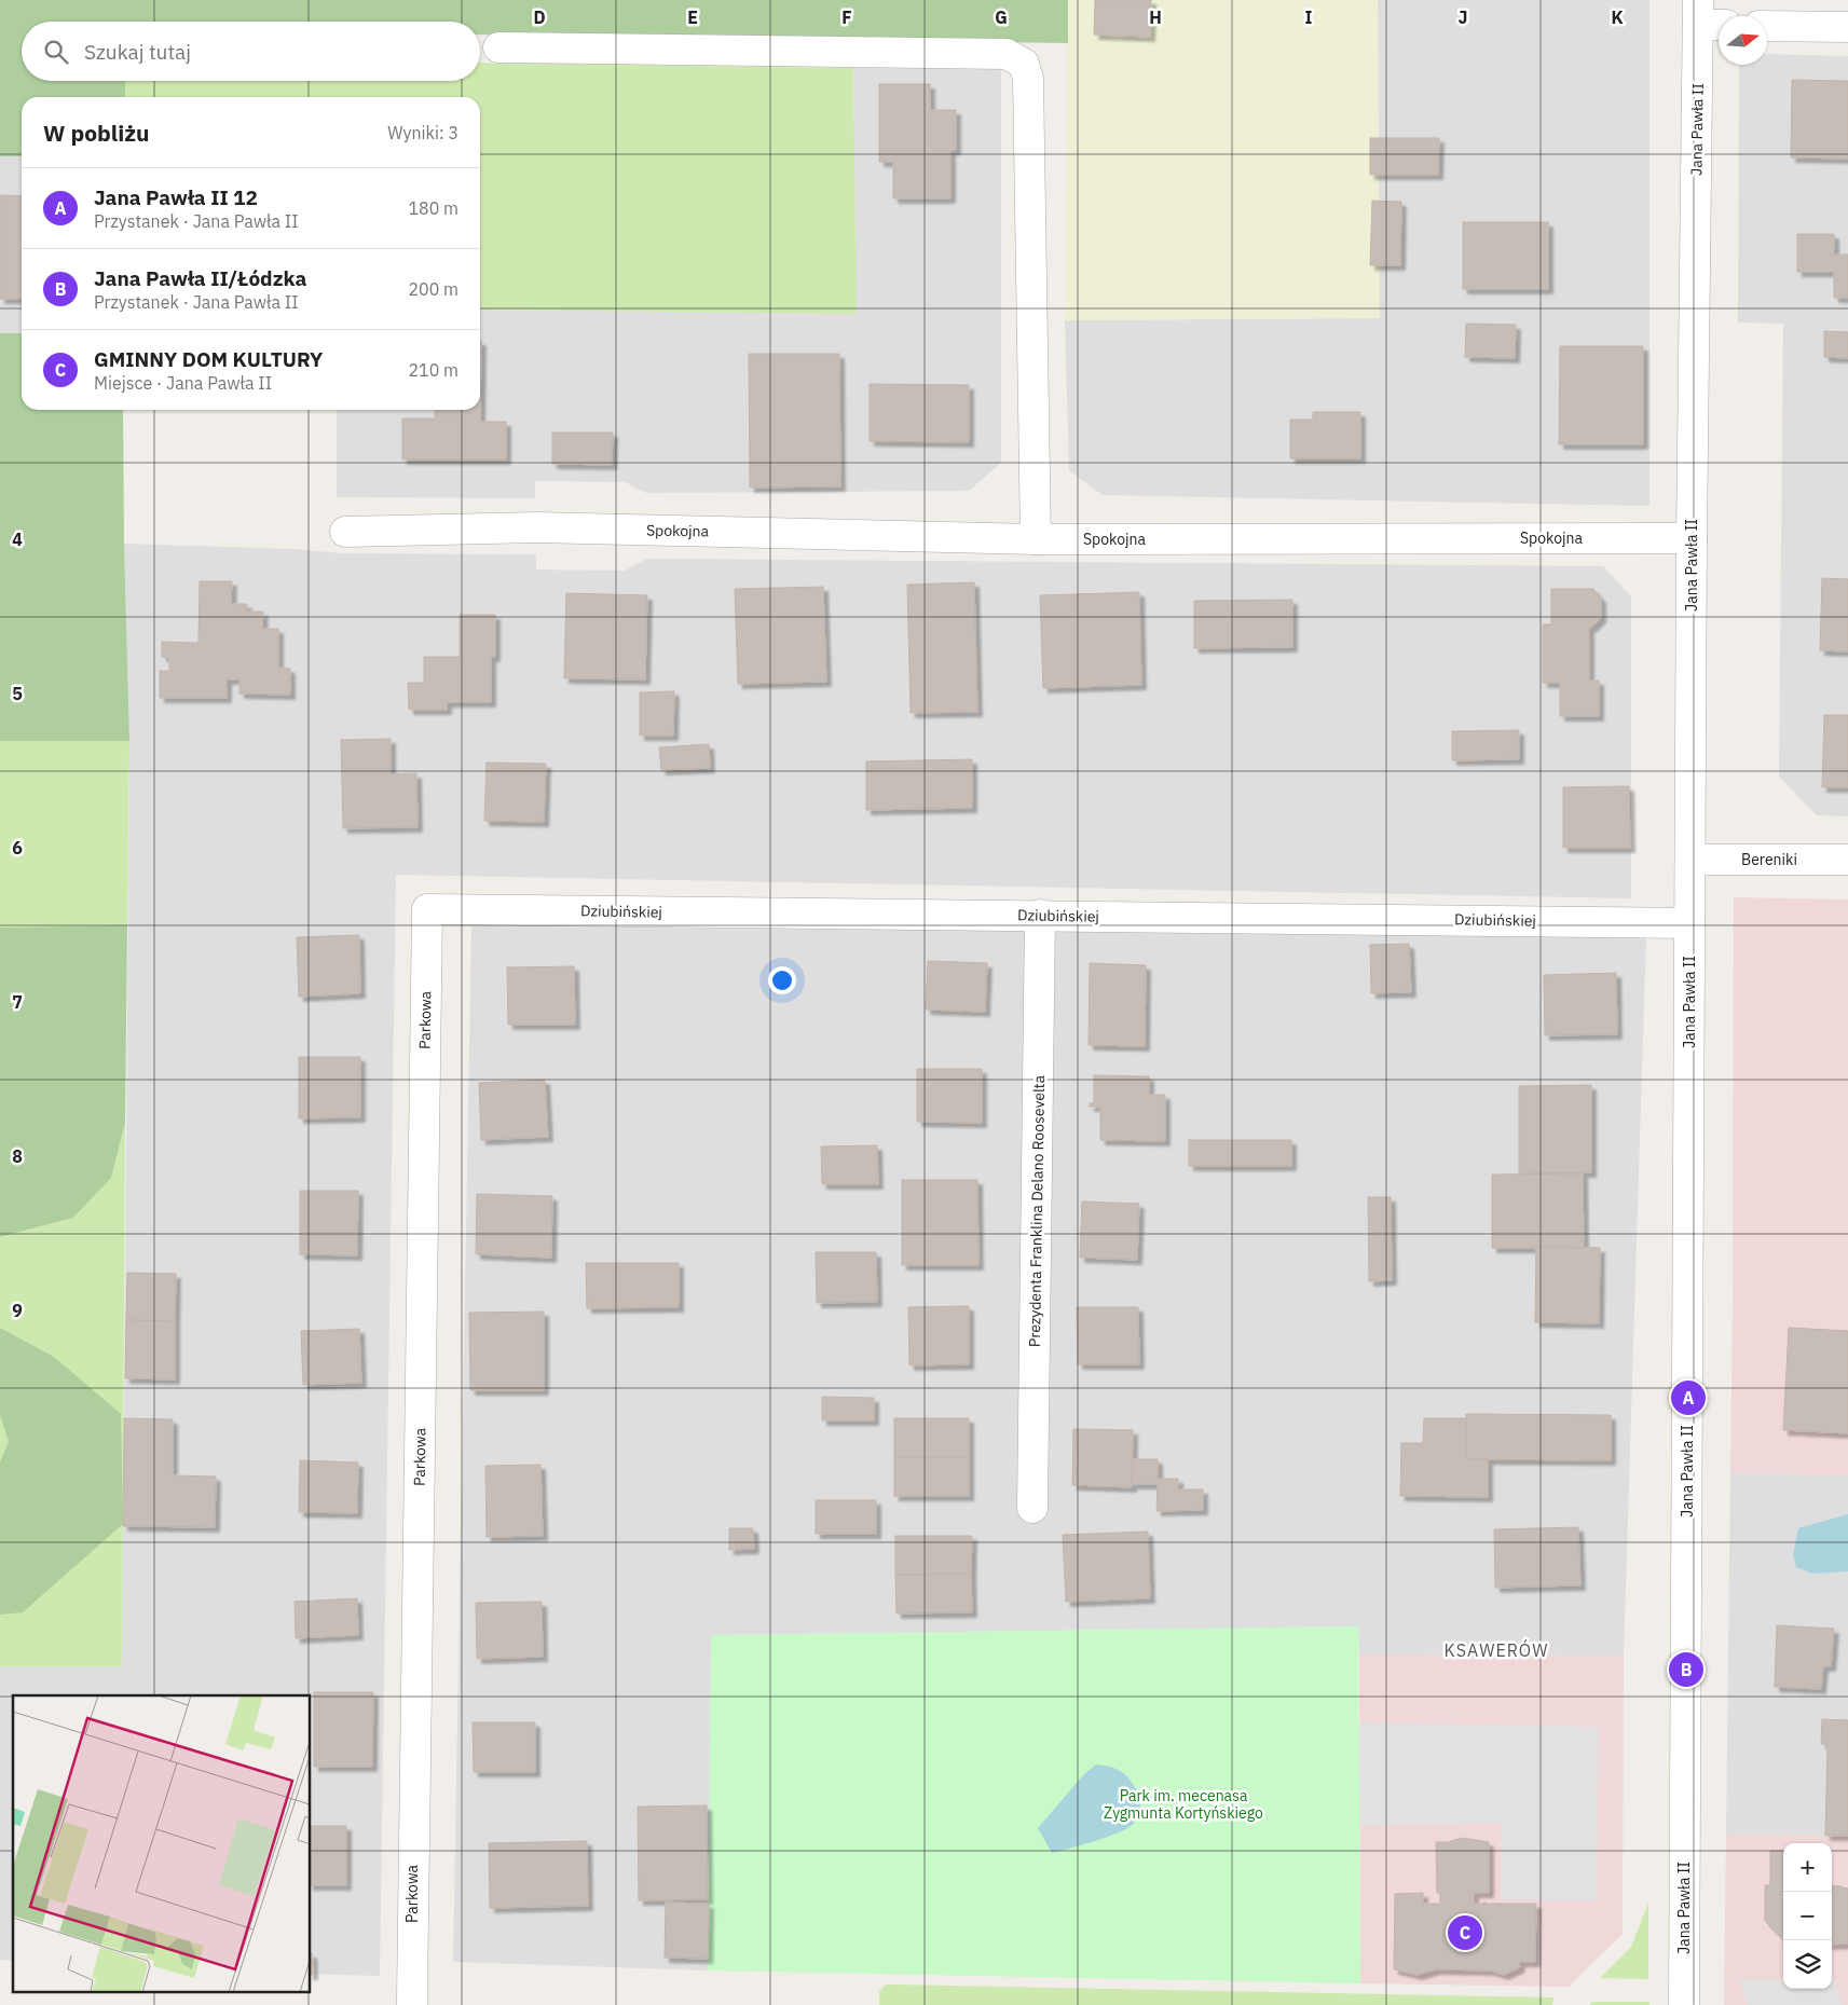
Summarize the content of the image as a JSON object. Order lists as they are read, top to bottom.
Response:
{
  "streets": {
    "street": [
      "Jana Pawła II",
      "Spokojna",
      "Bereniki",
      "Dziubińskiej",
      "Parkowa",
      "Prezydenta Franklina Delano Roosevelta"
    ]
  },
  "crossings": [
    ["Jana Pawła II", "Spokojna"],
    ["Jana Pawła II", "Bereniki"],
    ["Jana Pawła II", "Dziubińskiej"],
    ["Dziubińskiej", "Parkowa"],
    ["Dziubińskiej", "Prezydenta Franklina Delano Roosevelta"]
  ],
  "districts": ["KSAWERÓW"],
  "parks": ["Park im. mecenasa Zygmunta Kortyńskiego"],
  "north": "right",
  "page": {
    "search": "Szukaj tutaj",
    "heading": ["W pobliżu", "Wyniki: 3"],
    "list": [
      {
        "mark": "A",
        "name": "Jana Pawła II 12",
        "note": "Przystanek · Jana Pawła II",
        "value": "180 m"
      },
      {
        "mark": "B",
        "name": "Jana Pawła II/Łódzka",
        "note": "Przystanek · Jana Pawła II",
        "value": "200 m"
      },
      {
        "mark": "C",
        "name": "GMINNY DOM KULTURY",
        "note": "Miejsce · Jana Pawła II",
        "value": "210 m"
      }
    ],
    "pins": ["A", "B", "C"],
    "map_buttons": ["+", "−"]
  },
  "grid": {
    "columns": [
      "D",
      "E",
      "F",
      "G",
      "H",
      "I",
      "J",
      "K"
    ],
    "rows": [
      "4",
      "5",
      "6",
      "7",
      "8",
      "9"
    ]
  }
}
